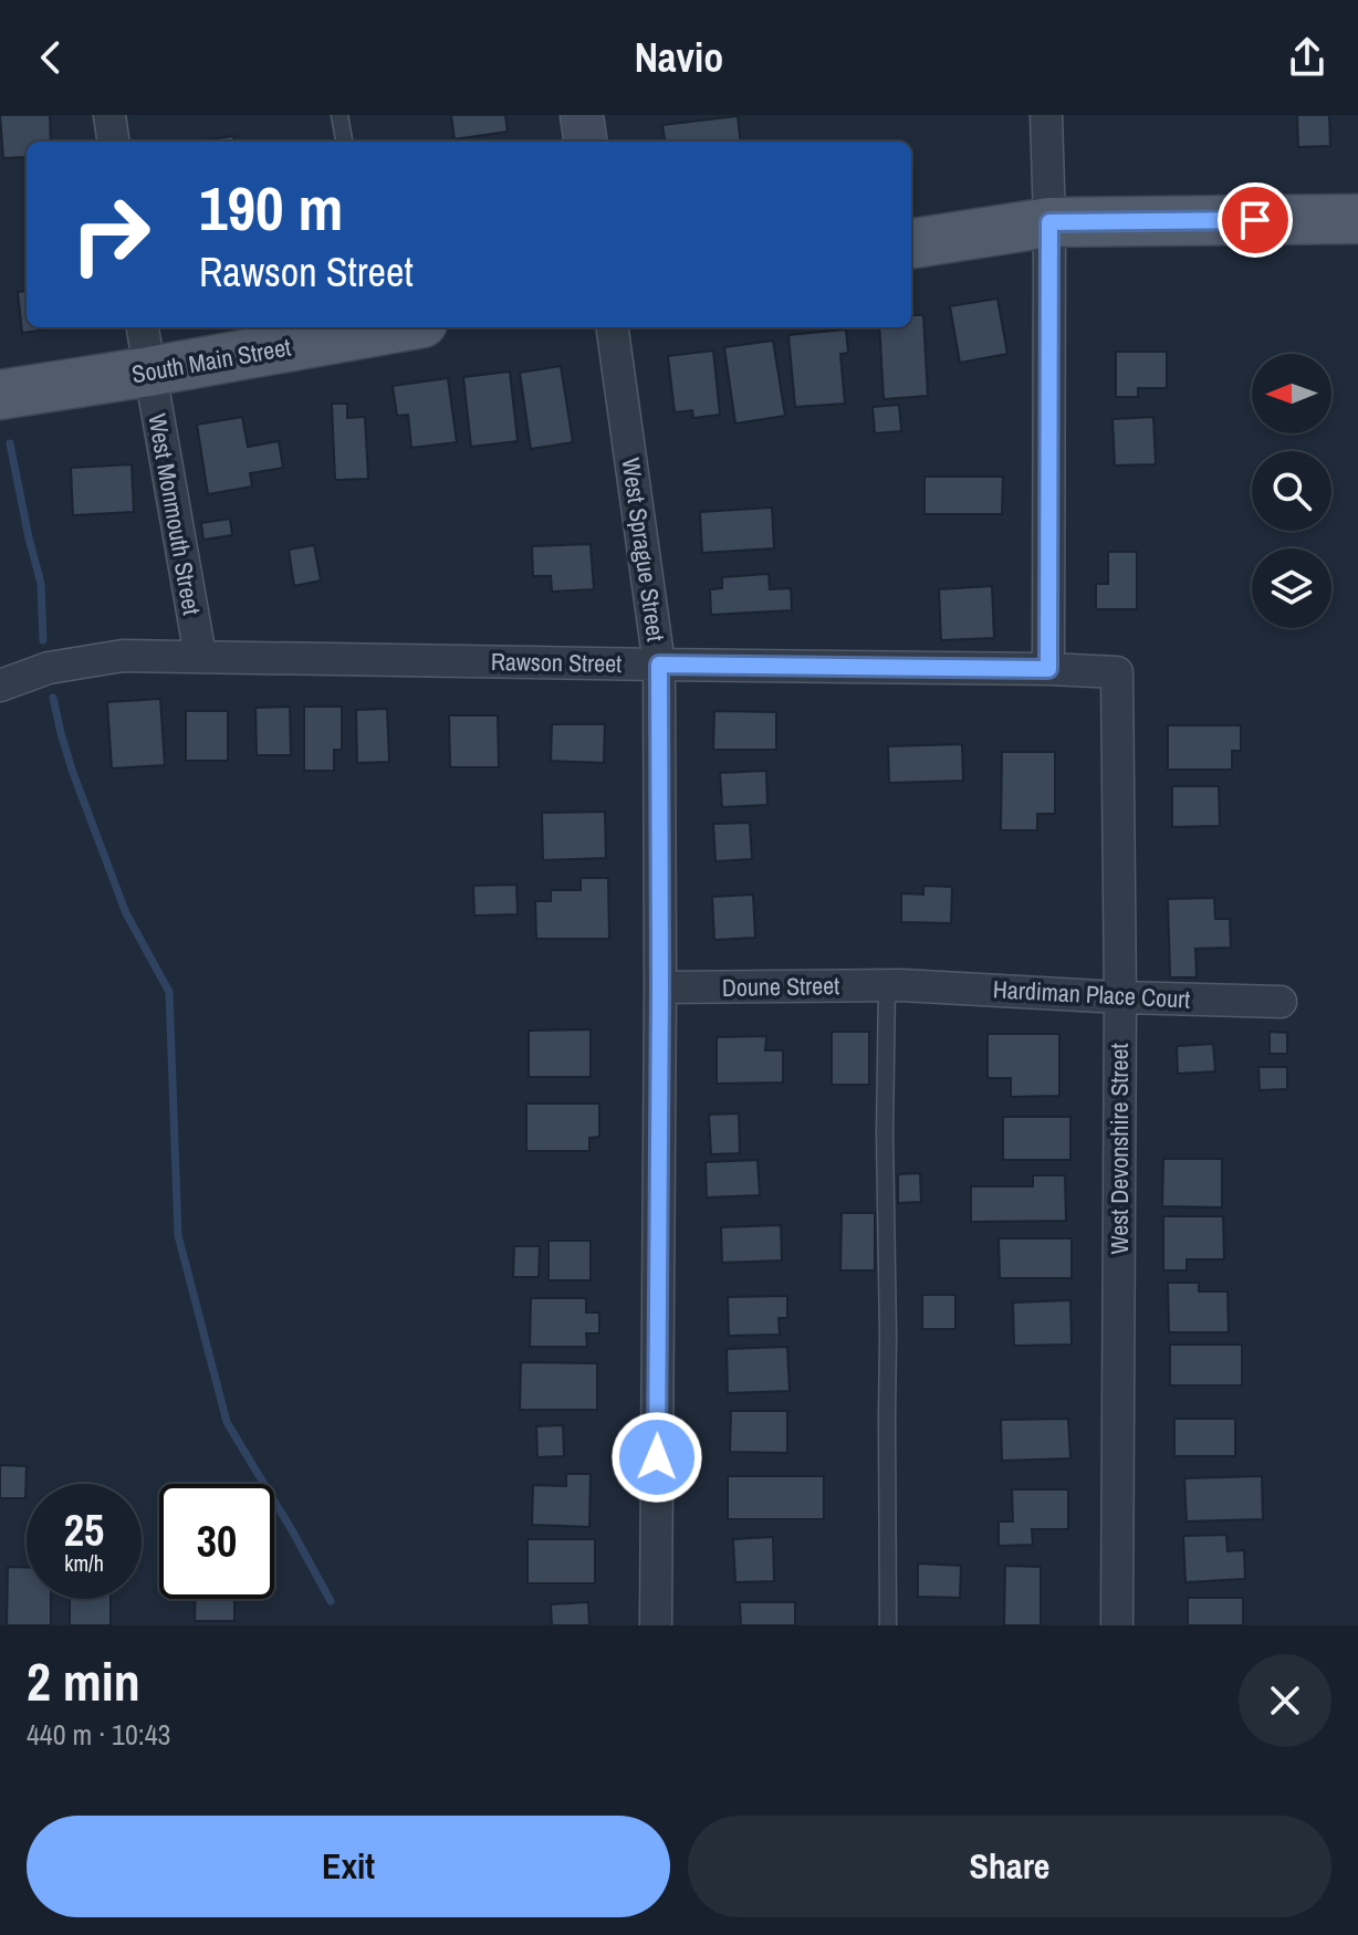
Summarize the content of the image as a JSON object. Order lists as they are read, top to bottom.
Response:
{
  "streets": {
    "main road": ["South Main Street"],
    "street": [
      "West Monmouth Street",
      "West Sprague Street",
      "Rawson Street",
      "Doune Street",
      "Hardiman Place Court",
      "West Devonshire Street"
    ]
  },
  "crossings": [
    ["South Main Street", "West Monmouth Street"],
    ["West Monmouth Street", "Rawson Street"],
    ["West Sprague Street", "Rawson Street"],
    ["West Sprague Street", "Doune Street"],
    ["Rawson Street", "West Devonshire Street"],
    ["Doune Street", "Hardiman Place Court"],
    ["Hardiman Place Court", "West Devonshire Street"]
  ],
  "north": "left",
  "page": {
    "header": "Navio",
    "turn": ["190 m", "Rawson Street"],
    "speed": "25 km/h",
    "limit": "30",
    "heading": ["2 min", "440 m · 10:43"],
    "buttons": ["Exit", "Share"]
  }
}
